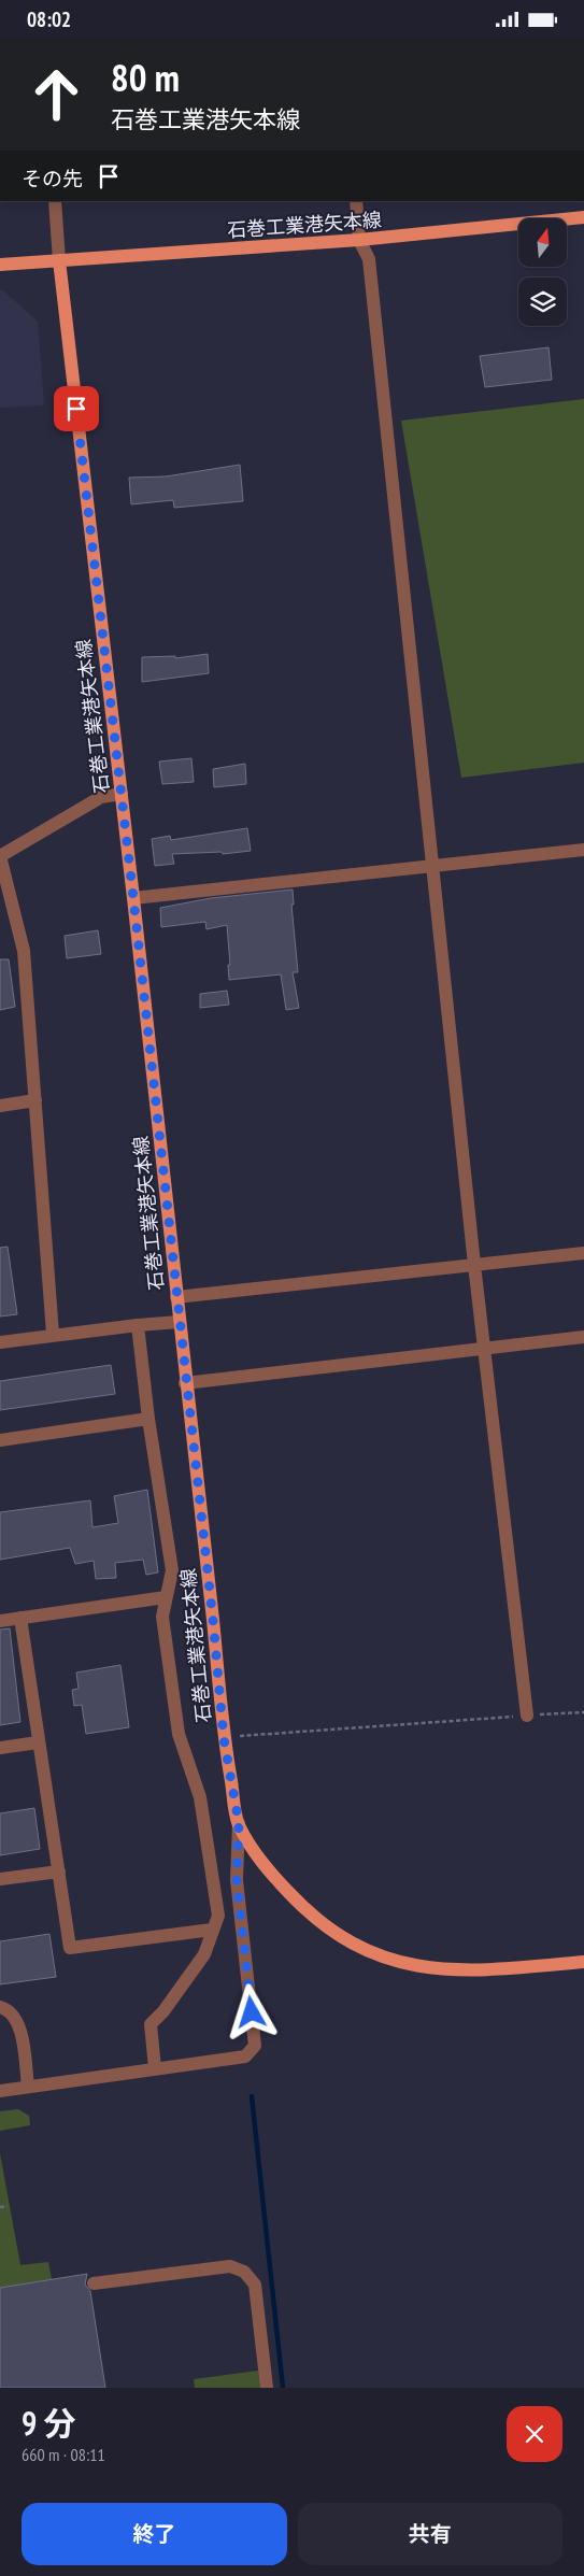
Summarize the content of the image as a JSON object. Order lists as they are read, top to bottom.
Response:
{
  "streets": {
    "main road": ["石巻工業港矢本線"]
  },
  "north": "top",
  "page": {
    "status": "08:02",
    "turn": ["80 m", "石巻工業港矢本線"],
    "then": "その先",
    "heading": ["9 分", "660 m · 08:11"],
    "buttons": ["終了", "共有"]
  }
}
